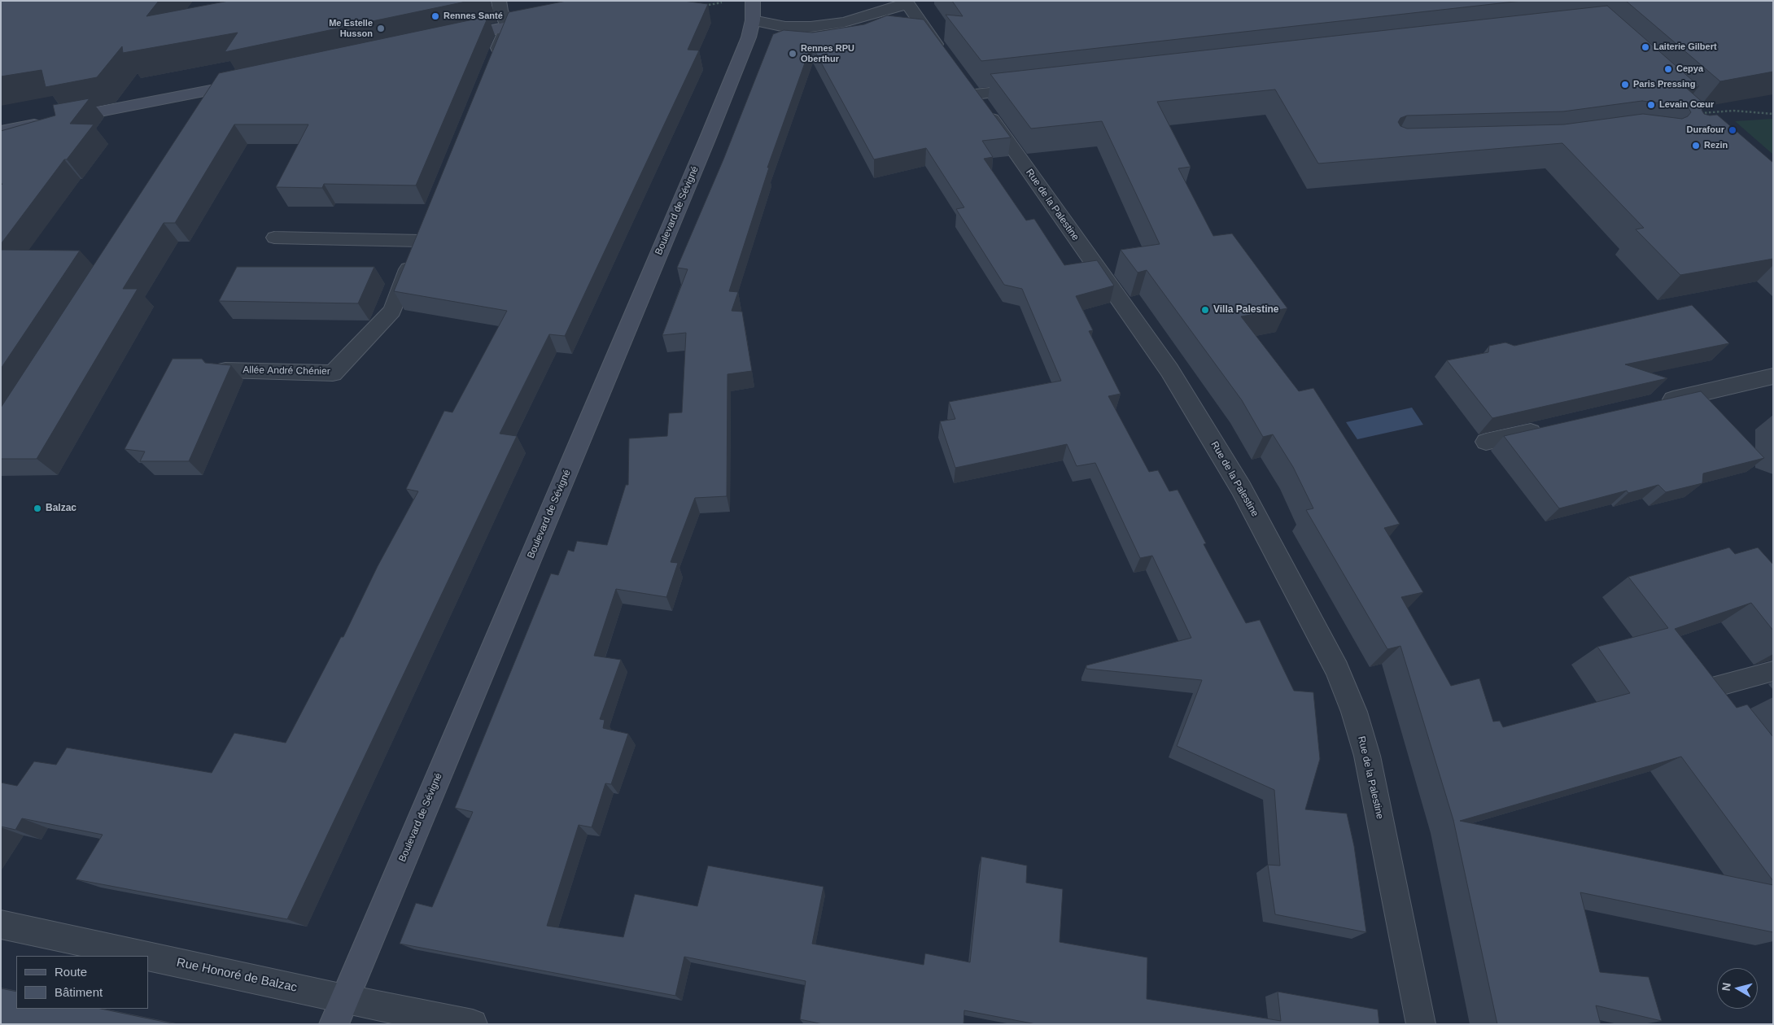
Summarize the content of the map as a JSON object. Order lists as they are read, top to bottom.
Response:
{
  "streets": {
    "street": [
      "Rue de la Palestine",
      "Boulevard de Sévigné",
      "Allée André Chénier",
      "Rue Honoré de Balzac"
    ]
  },
  "crossings": [
    ["Boulevard de Sévigné", "Rue Honoré de Balzac"]
  ],
  "places": [
    "Rennes Santé",
    "Me Estelle Husson",
    "Laiterie Gilbert",
    "Rennes RPU Oberthur",
    "Cepya",
    "Paris Pressing",
    "Levain Cœur",
    "Durafour",
    "Rezin",
    "Villa Palestine",
    "Balzac"
  ],
  "legend": ["Route", "Bâtiment"],
  "north": "left"
}
